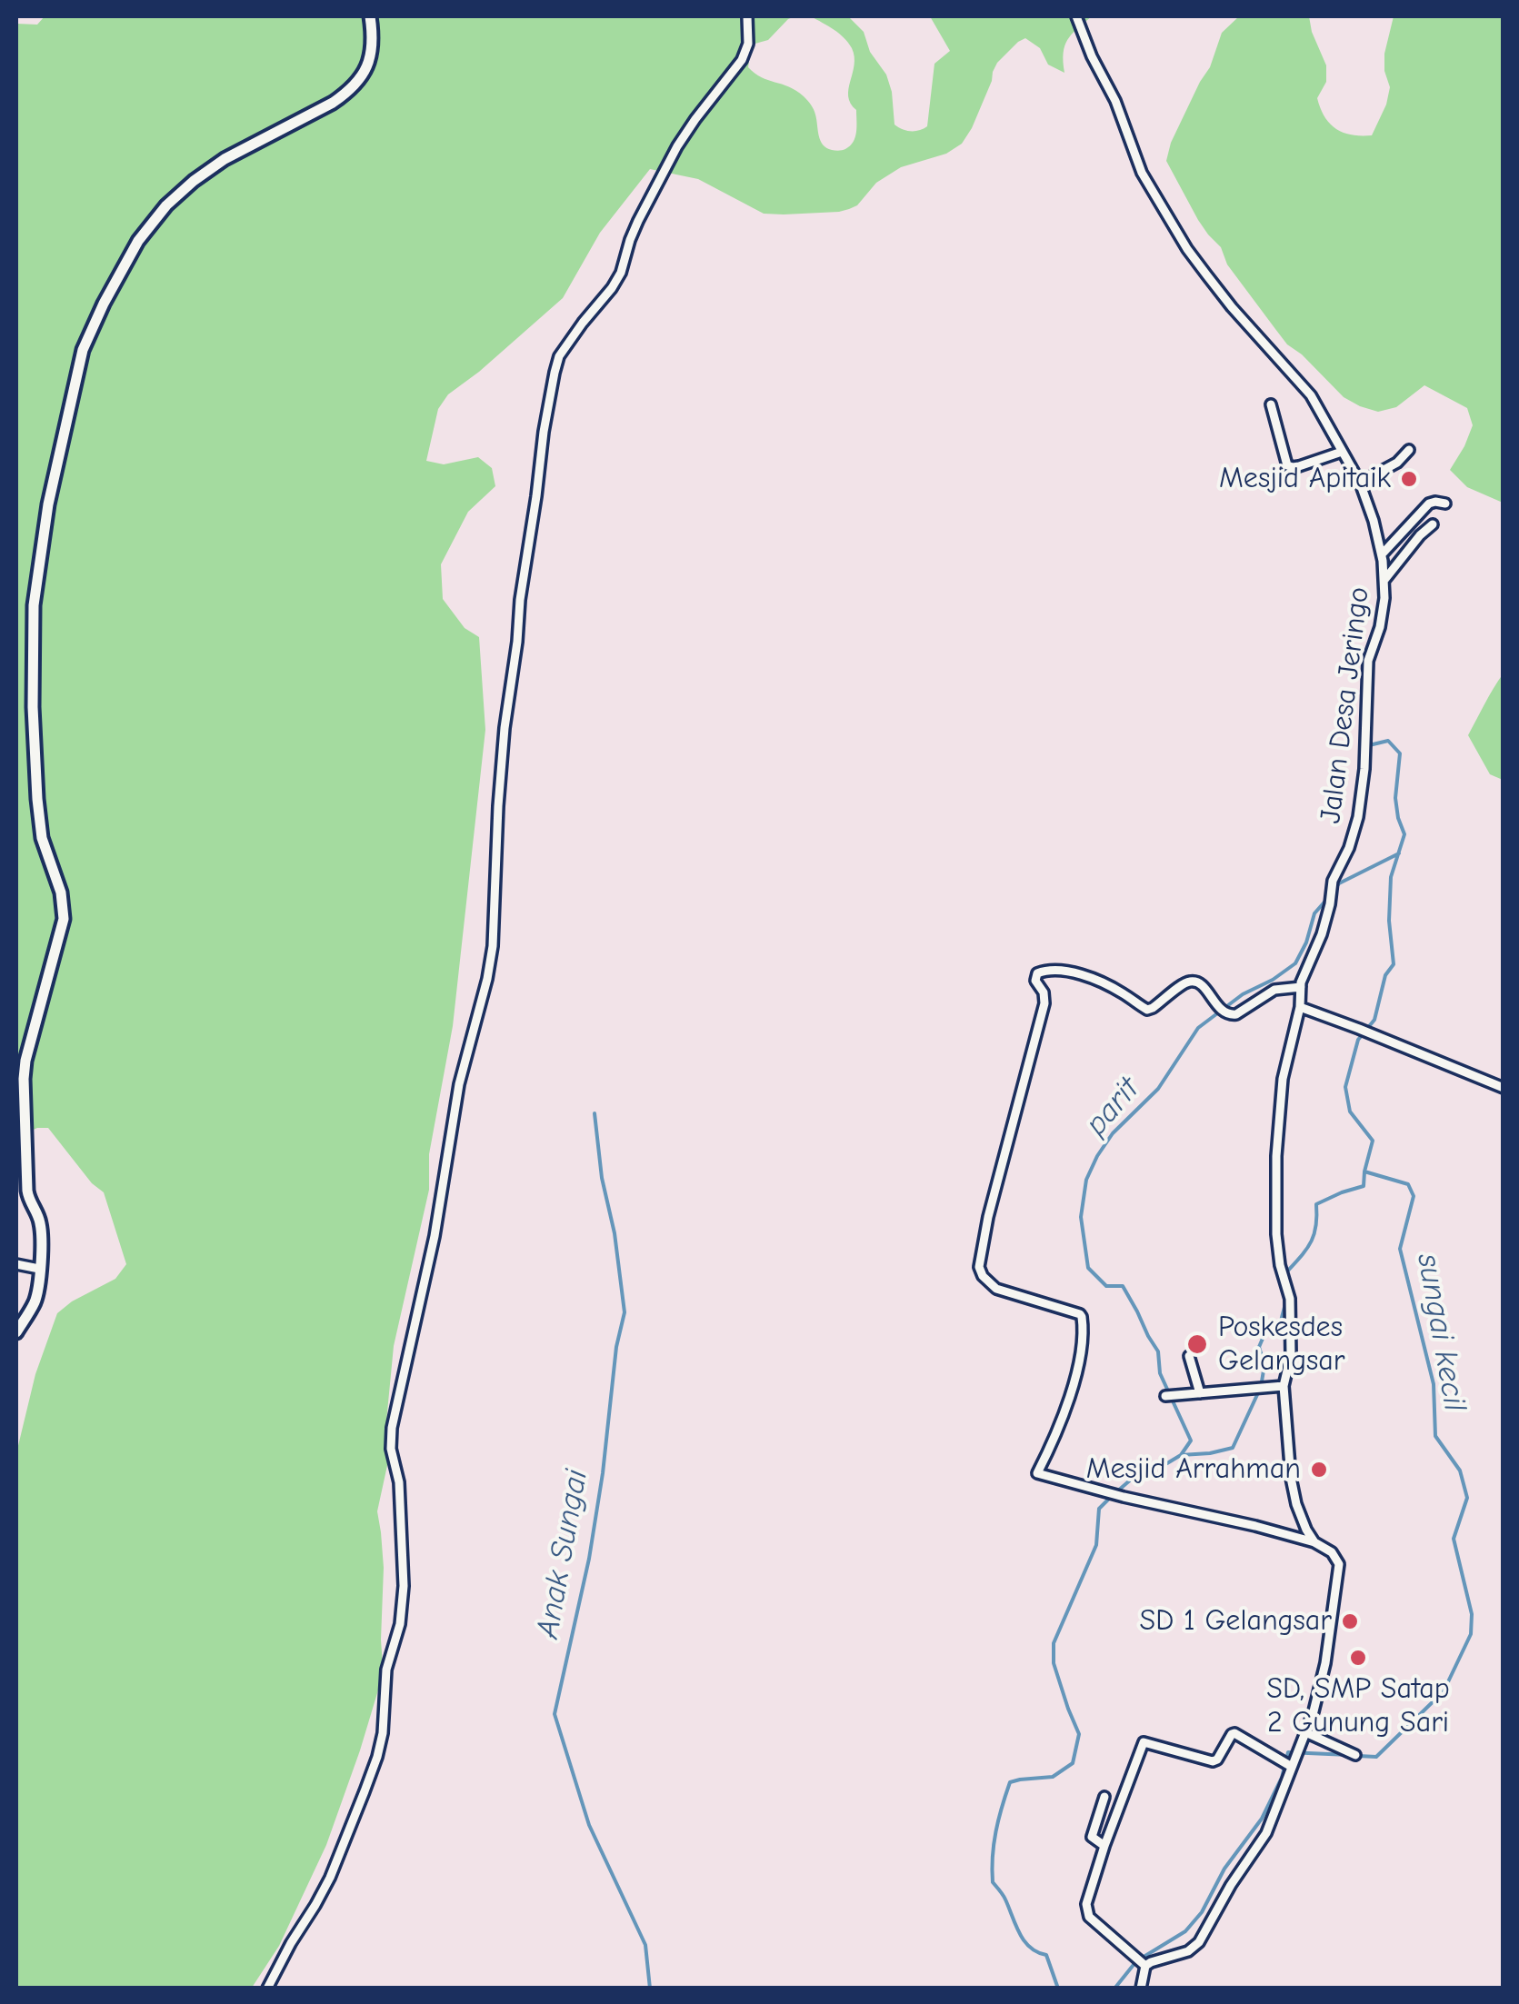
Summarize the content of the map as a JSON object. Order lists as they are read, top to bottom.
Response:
{
  "streets": {
    "street": ["Jalan Desa Jeringo"]
  },
  "water": ["parit", "sungai kecil", "Anak Sungai"],
  "places": [
    "Mesjid Apitaik",
    "Poskesdes Gelangsar",
    "Mesjid Arrahman",
    "SD 1 Gelangsar",
    "SD, SMP Satap 2 Gunung Sari"
  ]
}
